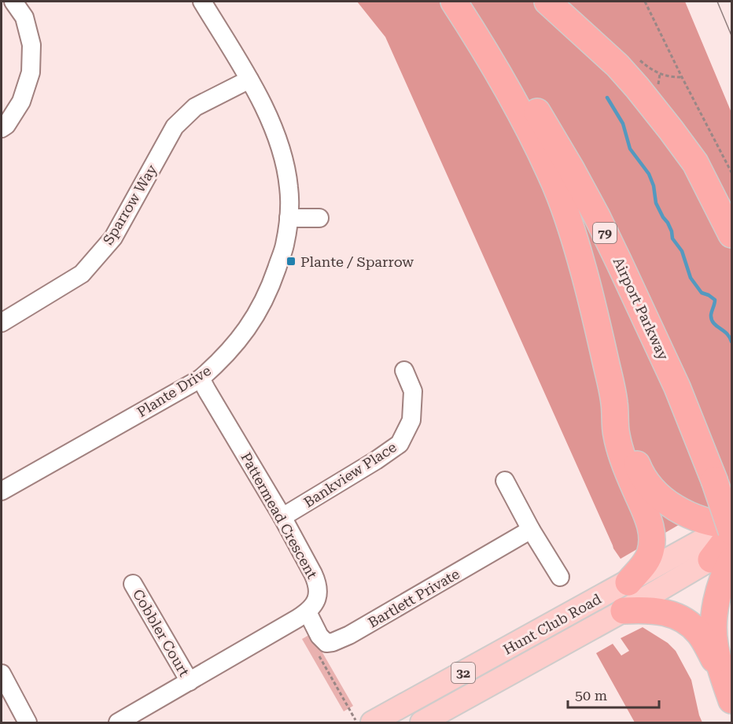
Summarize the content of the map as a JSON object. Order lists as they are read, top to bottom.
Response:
{
  "streets": {
    "highway": ["79", "Airport Parkway"],
    "main road": ["Hunt Club Road", "32"],
    "street": [
      "Sparrow Way",
      "Plante Drive",
      "Bankview Place",
      "Pattermead Crescent",
      "Bartlett Private",
      "Cobbler Court"
    ]
  },
  "crossings": [
    ["Sparrow Way", "Plante Drive"],
    ["Airport Parkway", "Hunt Club Road"],
    ["Plante Drive", "Pattermead Crescent"],
    ["Bankview Place", "Pattermead Crescent"],
    ["Pattermead Crescent", "Bartlett Private"]
  ],
  "places": {
    "transit": ["Plante / Sparrow"]
  },
  "scale_bar": "50 m"
}
